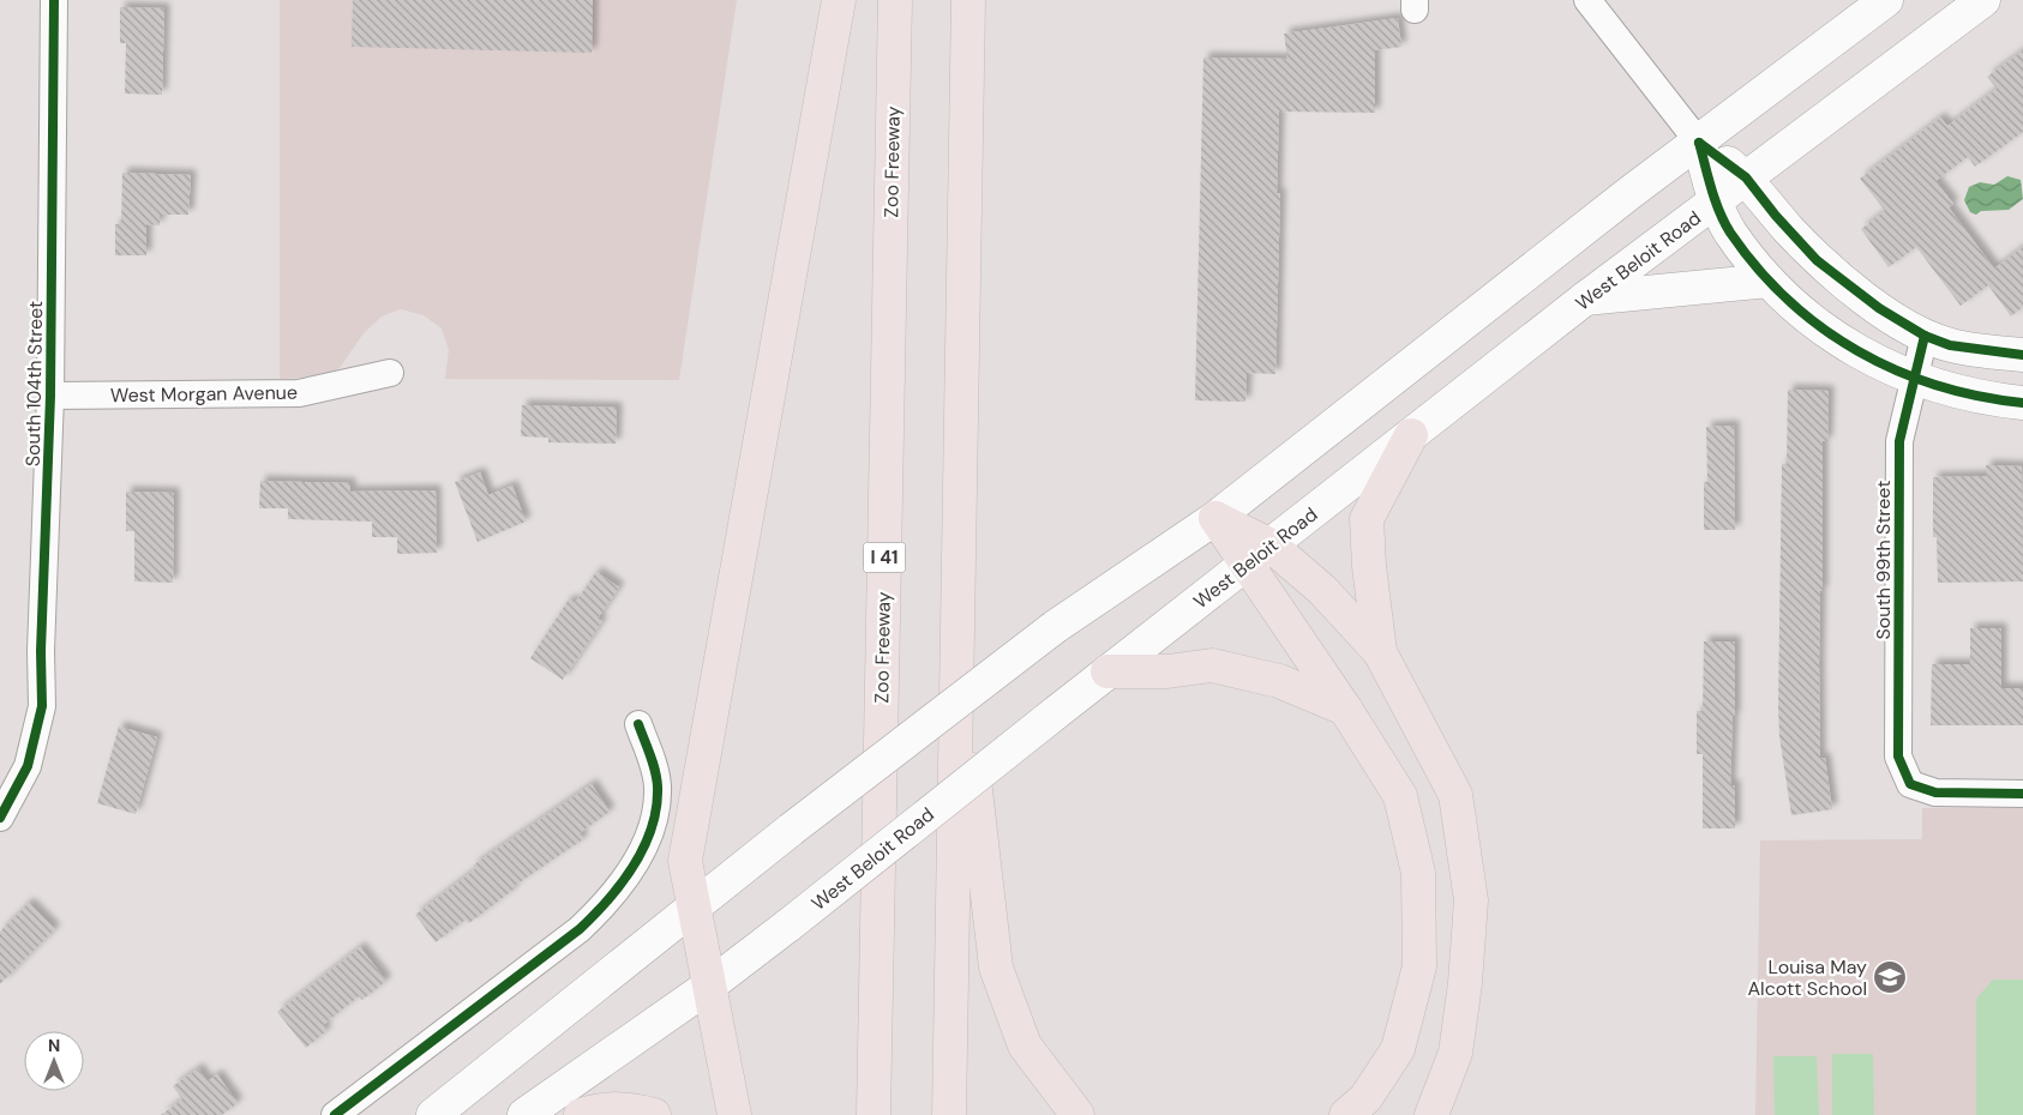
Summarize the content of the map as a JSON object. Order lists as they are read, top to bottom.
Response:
{
  "streets": {
    "highway": ["Zoo Freeway", "I 41"],
    "main road": ["West Beloit Road"],
    "street": ["South 104th Street", "West Morgan Avenue", "South 99th Street"]
  },
  "crossings": [
    ["South 104th Street", "West Morgan Avenue"]
  ],
  "places": {
    "school or university": ["Louisa May Alcott School"]
  },
  "north": "top"
}
